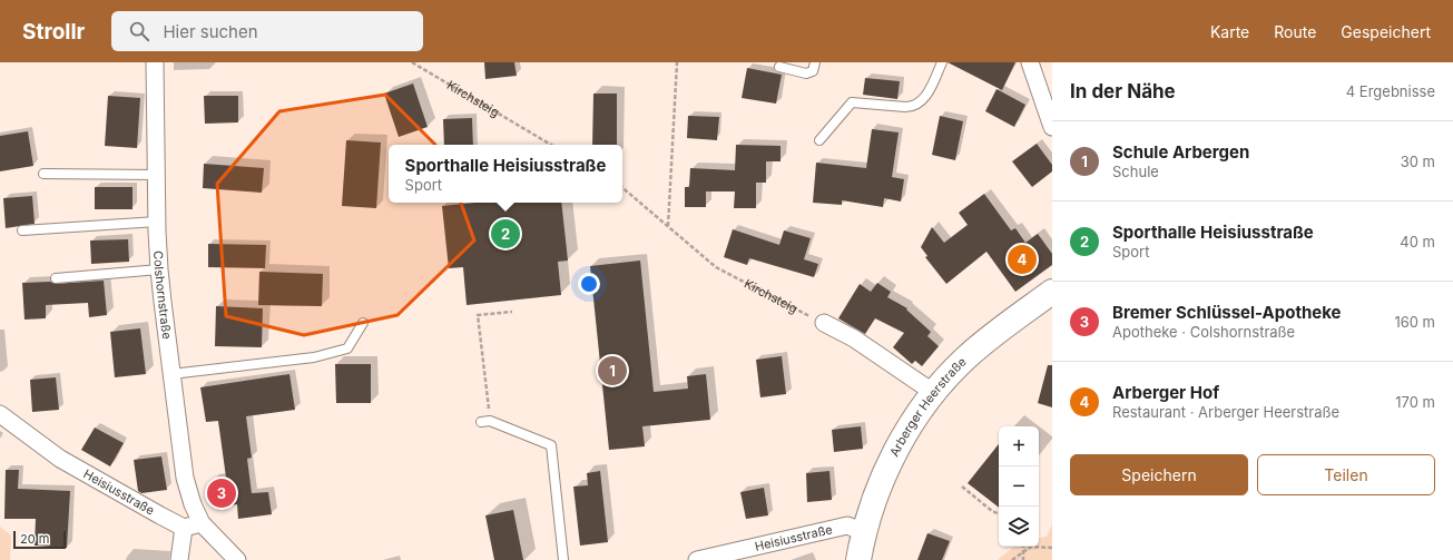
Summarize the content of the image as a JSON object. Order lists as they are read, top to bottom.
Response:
{
  "streets": {
    "main road": ["Arberger Heerstraße"],
    "street": ["Colshornstraße", "Heisiusstraße"],
    "path": ["Kirchsteig"]
  },
  "crossings": [
    ["Arberger Heerstraße", "Heisiusstraße"]
  ],
  "scale_bar": "20 m",
  "page": {
    "header": "Strollr",
    "search": "Hier suchen",
    "nav": ["Karte", "Route", "Gespeichert"],
    "heading": ["In der Nähe", "4 Ergebnisse"],
    "list": [
      {
        "mark": "1",
        "name": "Schule Arbergen",
        "note": "Schule",
        "value": "30 m"
      },
      {
        "mark": "2",
        "name": "Sporthalle Heisiusstraße",
        "note": "Sport",
        "value": "40 m"
      },
      {
        "mark": "3",
        "name": "Bremer Schlüssel-Apotheke",
        "note": "Apotheke · Colshornstraße",
        "value": "160 m"
      },
      {
        "mark": "4",
        "name": "Arberger Hof",
        "note": "Restaurant · Arberger Heerstraße",
        "value": "170 m"
      }
    ],
    "popup": ["Sporthalle Heisiusstraße", "Sport"],
    "pins": [
      "2",
      "4",
      "1",
      "3"
    ],
    "map_buttons": ["+", "−"],
    "buttons": ["Speichern", "Teilen"],
    "scale": "20 m"
  }
}
